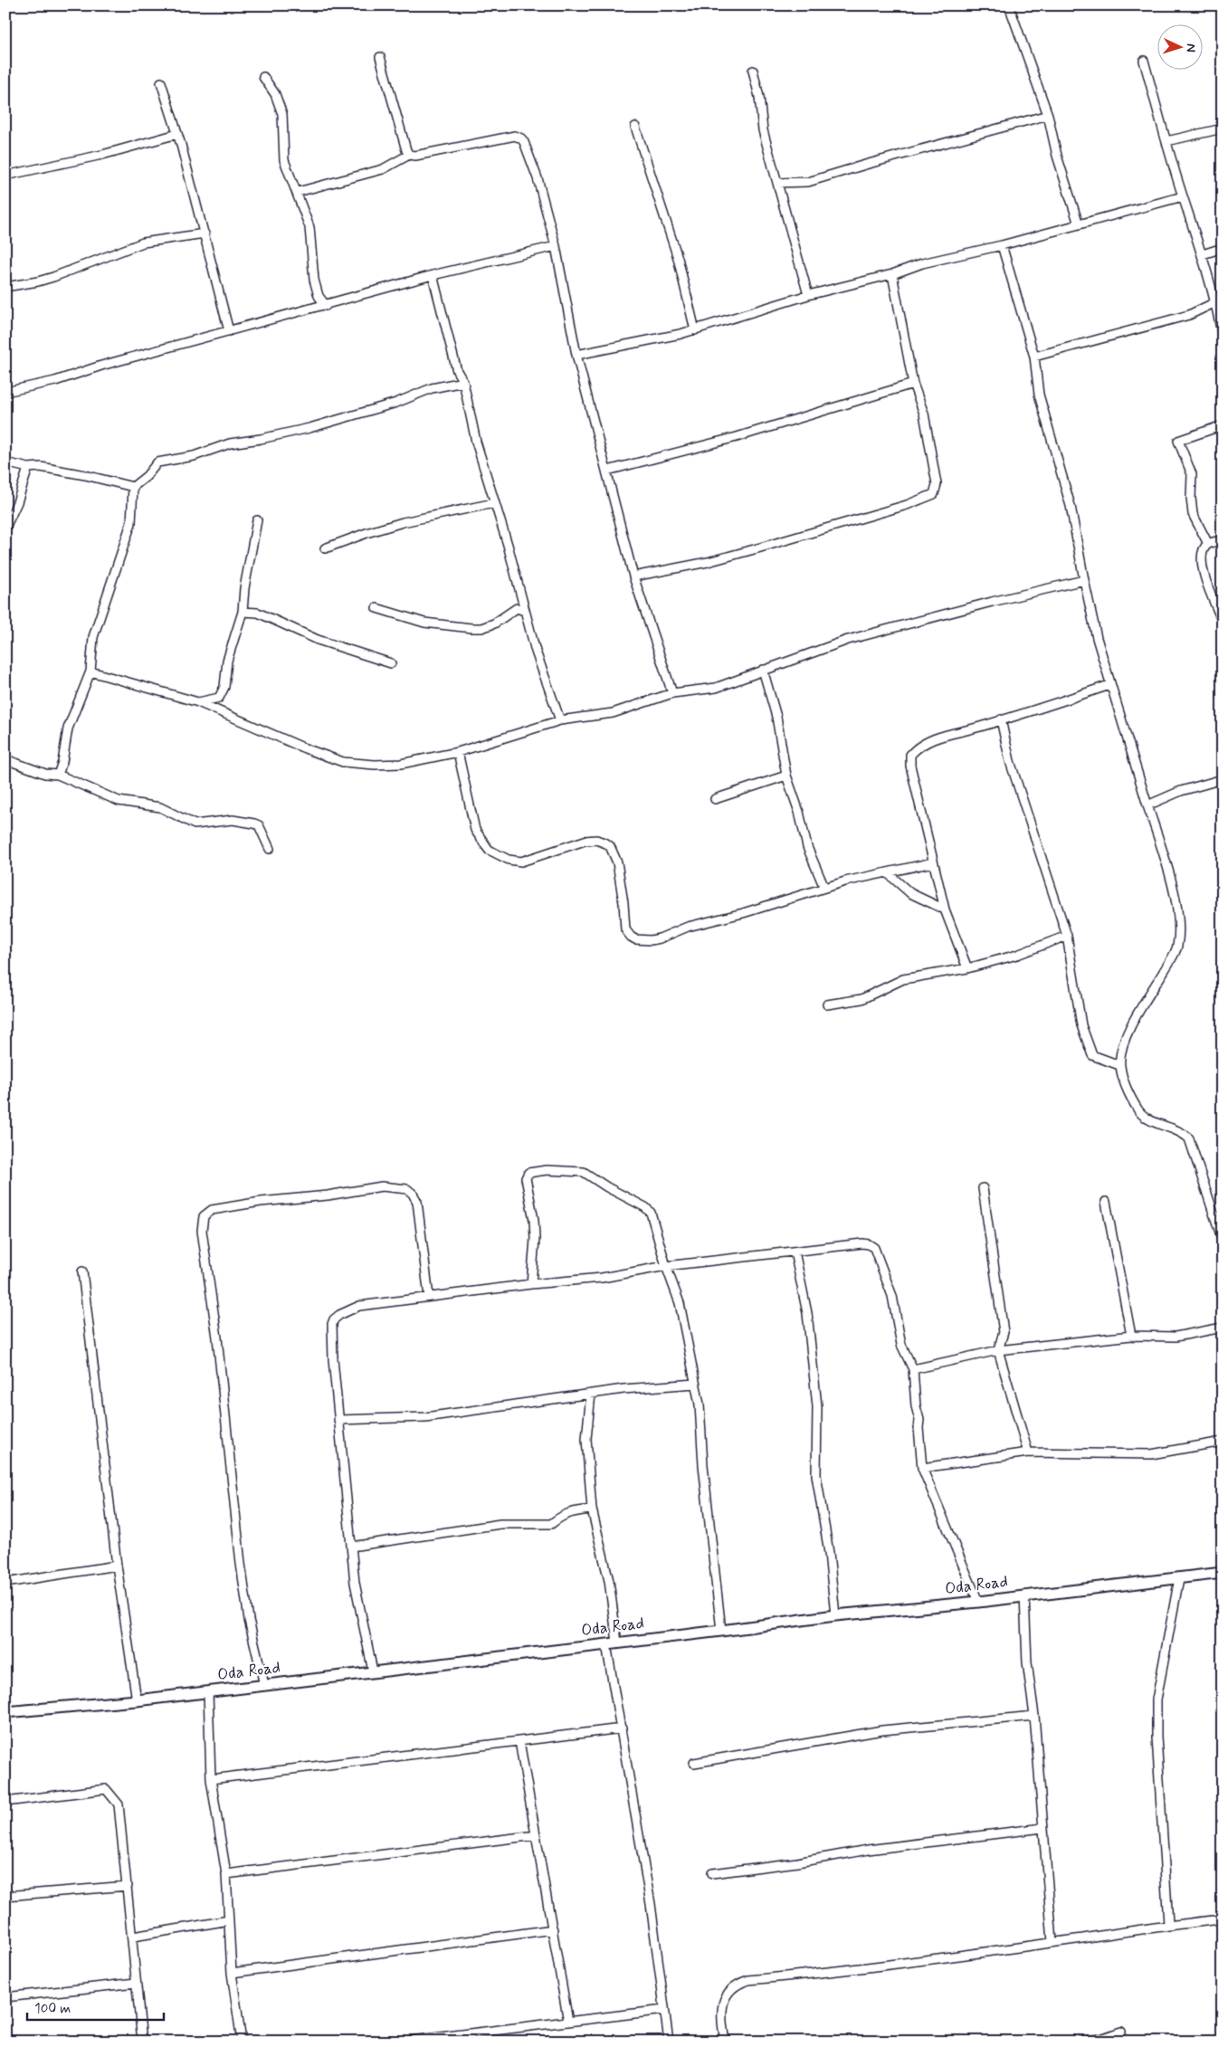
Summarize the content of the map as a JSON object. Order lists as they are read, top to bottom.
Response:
{
  "streets": {
    "street": ["Oda Road"]
  },
  "scale_bar": "100 m",
  "north": "right"
}
